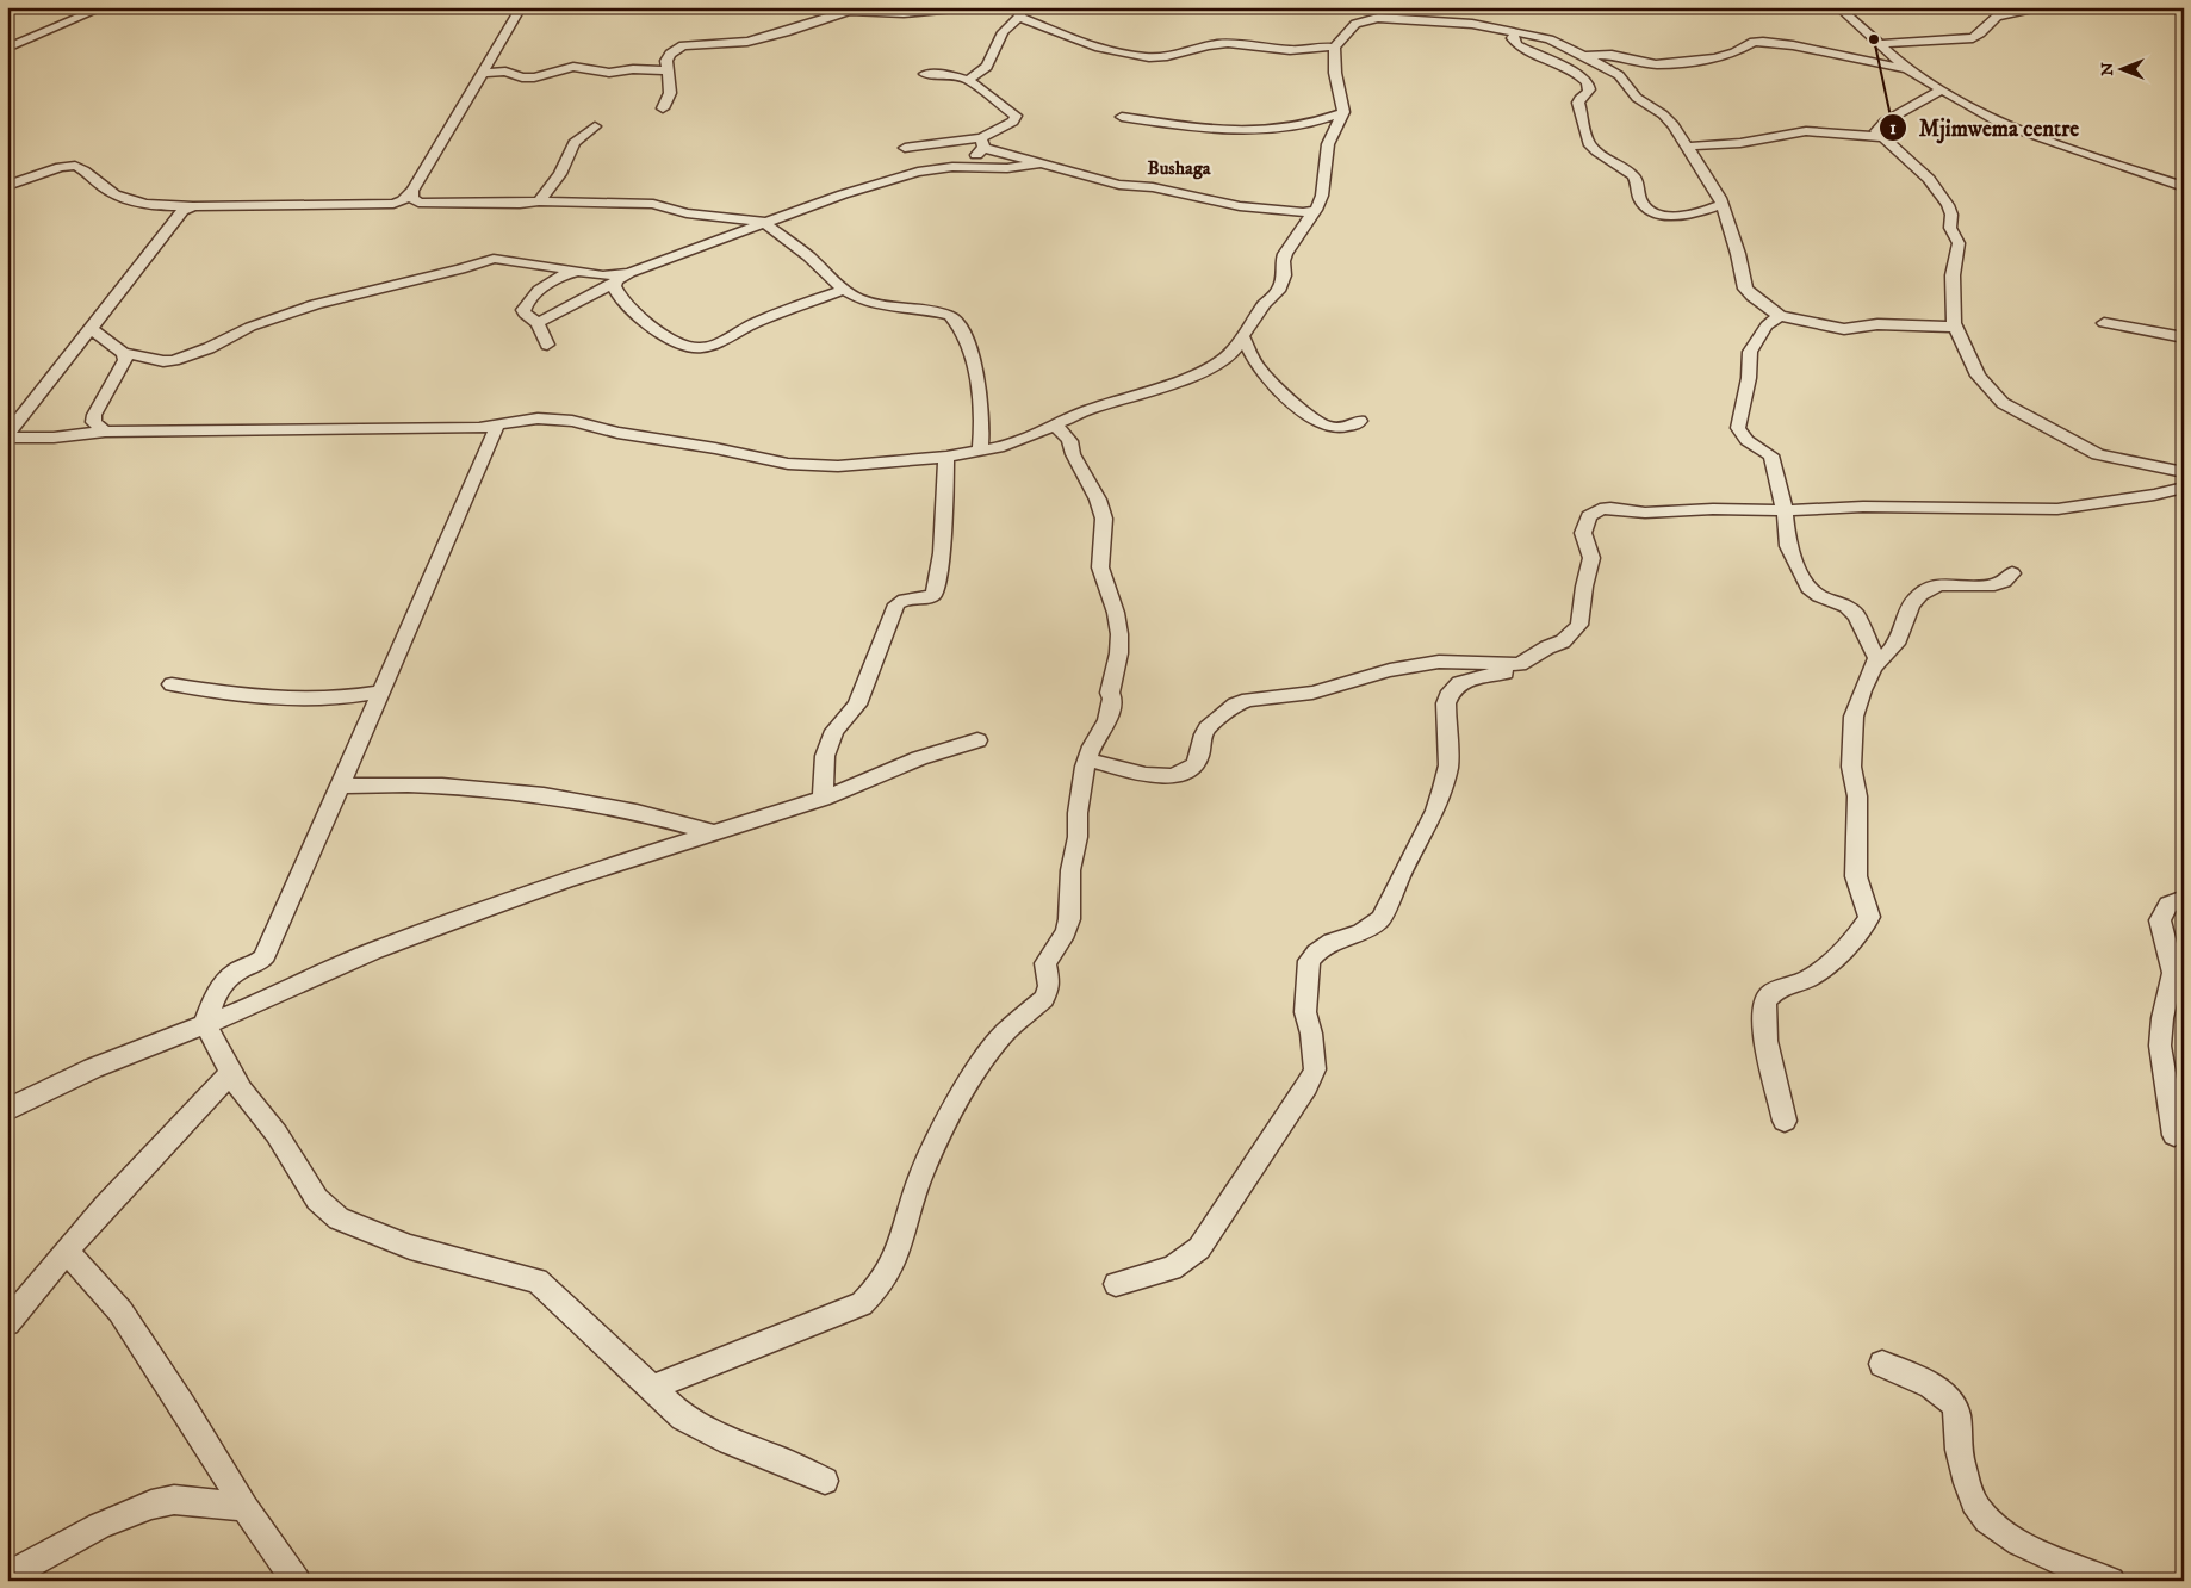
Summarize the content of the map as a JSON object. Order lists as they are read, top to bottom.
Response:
{
  "districts": ["Bushaga"],
  "places": ["Mjimwema centre"],
  "north": "left"
}
